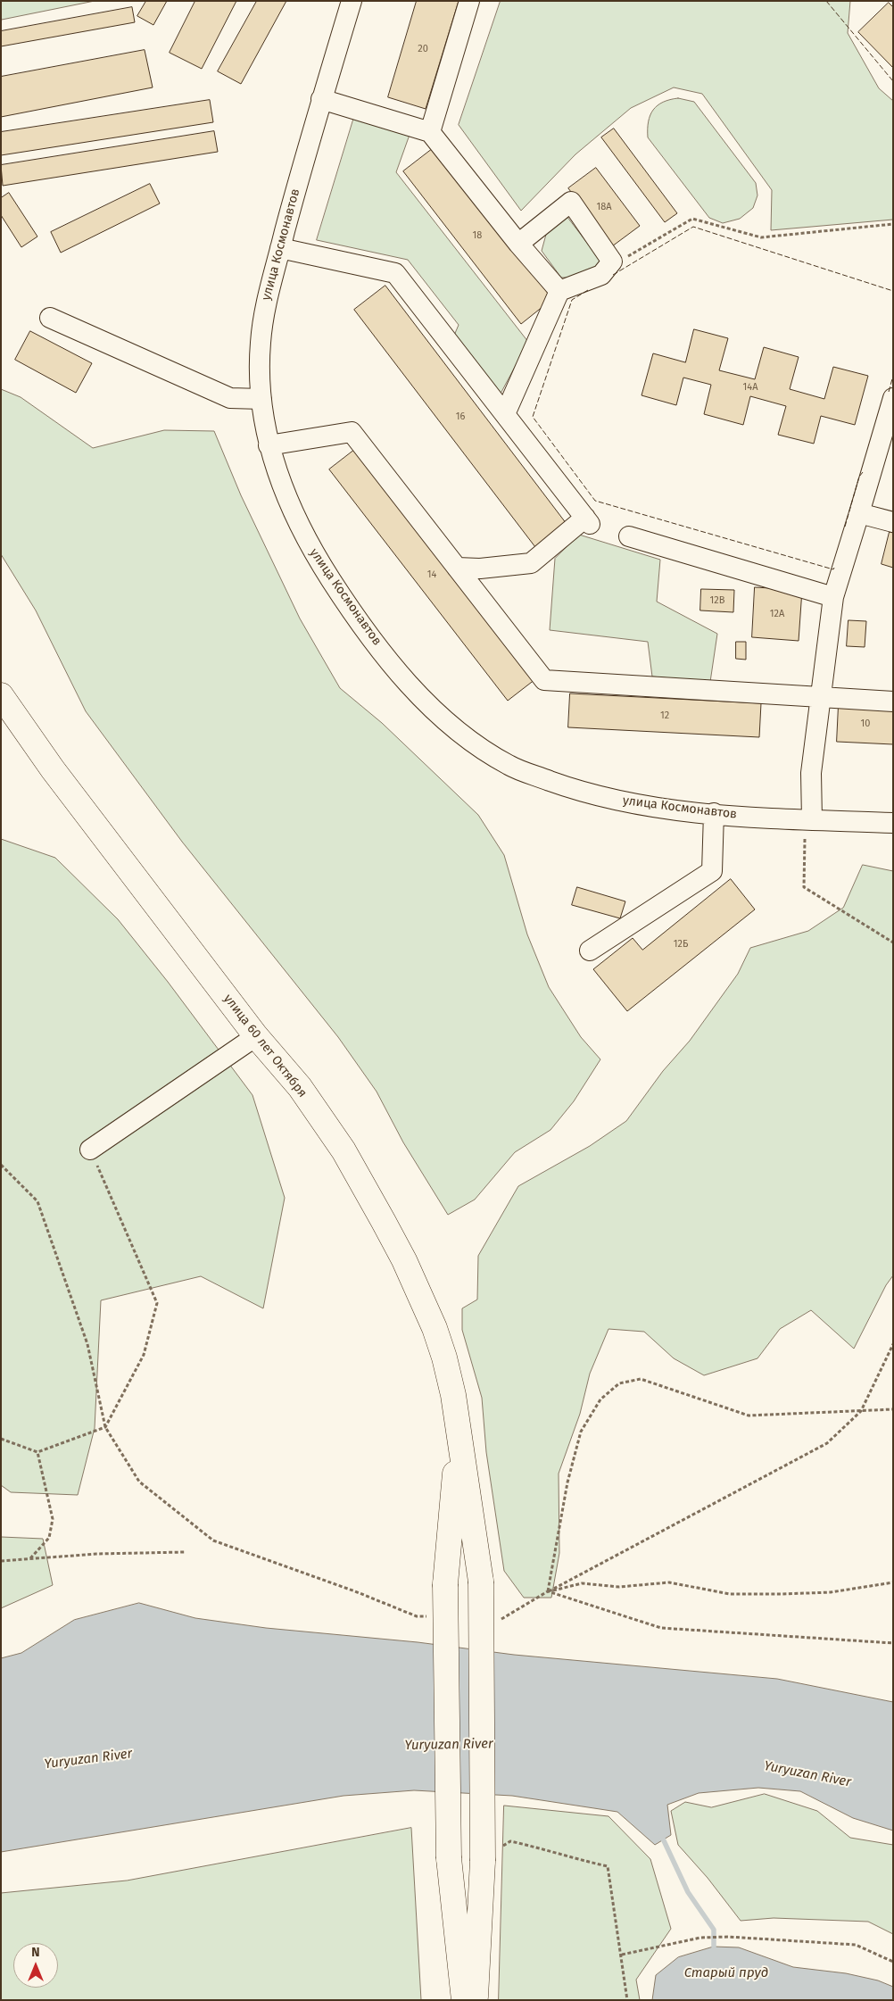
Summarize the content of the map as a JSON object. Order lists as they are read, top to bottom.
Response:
{
  "streets": {
    "main road": ["улица 60 лет Октября"],
    "street": ["улица Космонавтов"]
  },
  "water": ["Yuryuzan River", "Старый пруд"],
  "house_numbers": [
    "20",
    "18А",
    "18",
    "14А",
    "16",
    "14",
    "12В",
    "12А",
    "12",
    "10",
    "12Б"
  ],
  "north": "top"
}
